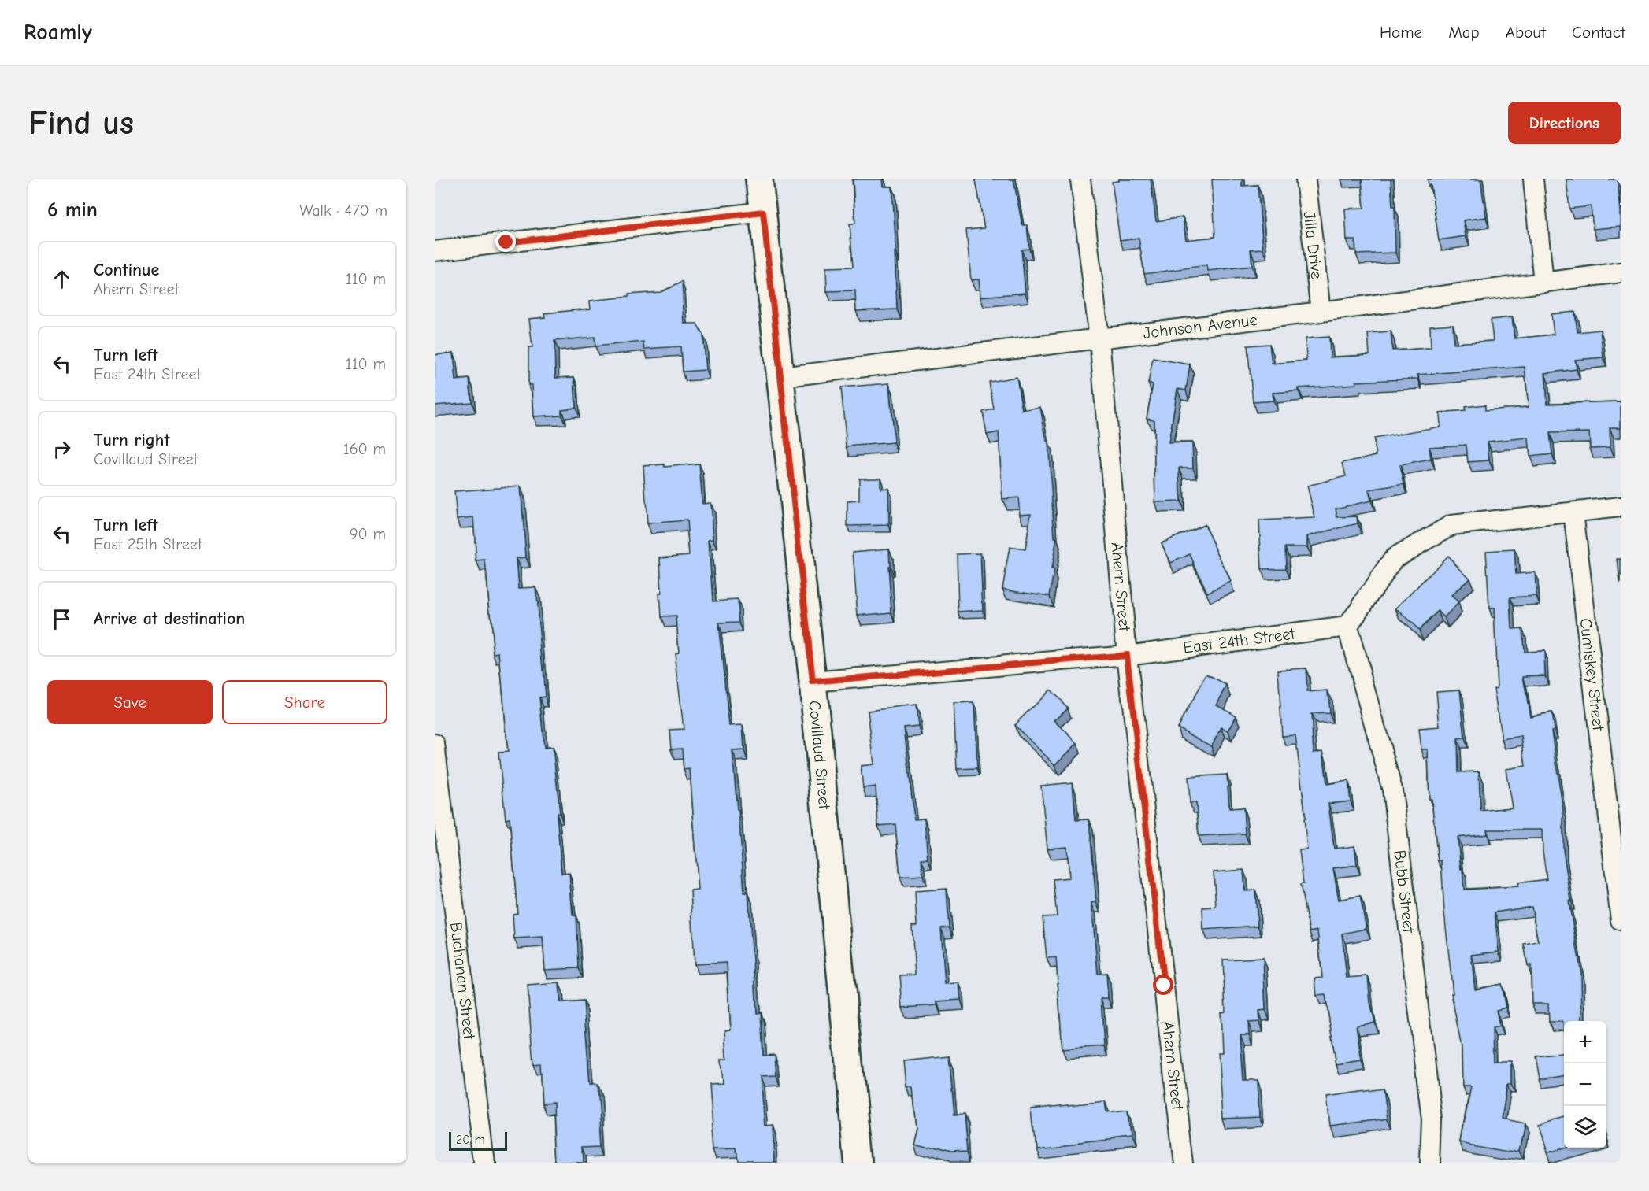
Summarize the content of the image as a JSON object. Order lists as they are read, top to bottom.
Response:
{
  "streets": {
    "street": [
      "Jilla Drive",
      "Johnson Avenue",
      "Ahern Street",
      "East 24th Street",
      "Cumiskey Street",
      "Covillaud Street",
      "Bubb Street",
      "Buchanan Street"
    ]
  },
  "crossings": [
    ["Jilla Drive", "Johnson Avenue"],
    ["Johnson Avenue", "Ahern Street"],
    ["Johnson Avenue", "Covillaud Street"],
    ["Ahern Street", "East 24th Street"],
    ["East 24th Street", "Covillaud Street"],
    ["East 24th Street", "Bubb Street"]
  ],
  "scale_bar": "20 m",
  "page": {
    "header": "Roamly",
    "nav": [
      "Home",
      "Map",
      "About",
      "Contact"
    ],
    "buttons": [
      "Directions",
      ["Save", "Share"]
    ],
    "title": "Find us",
    "heading": ["6 min", "Walk · 470 m"],
    "list": [
      ["Continue", "Ahern Street", "110 m"],
      ["Turn left", "East 24th Street", "110 m"],
      ["Turn right", "Covillaud Street", "160 m"],
      ["Turn left", "East 25th Street", "90 m"],
      "Arrive at destination"
    ],
    "map_buttons": ["+", "−"],
    "scale": "20 m"
  }
}
